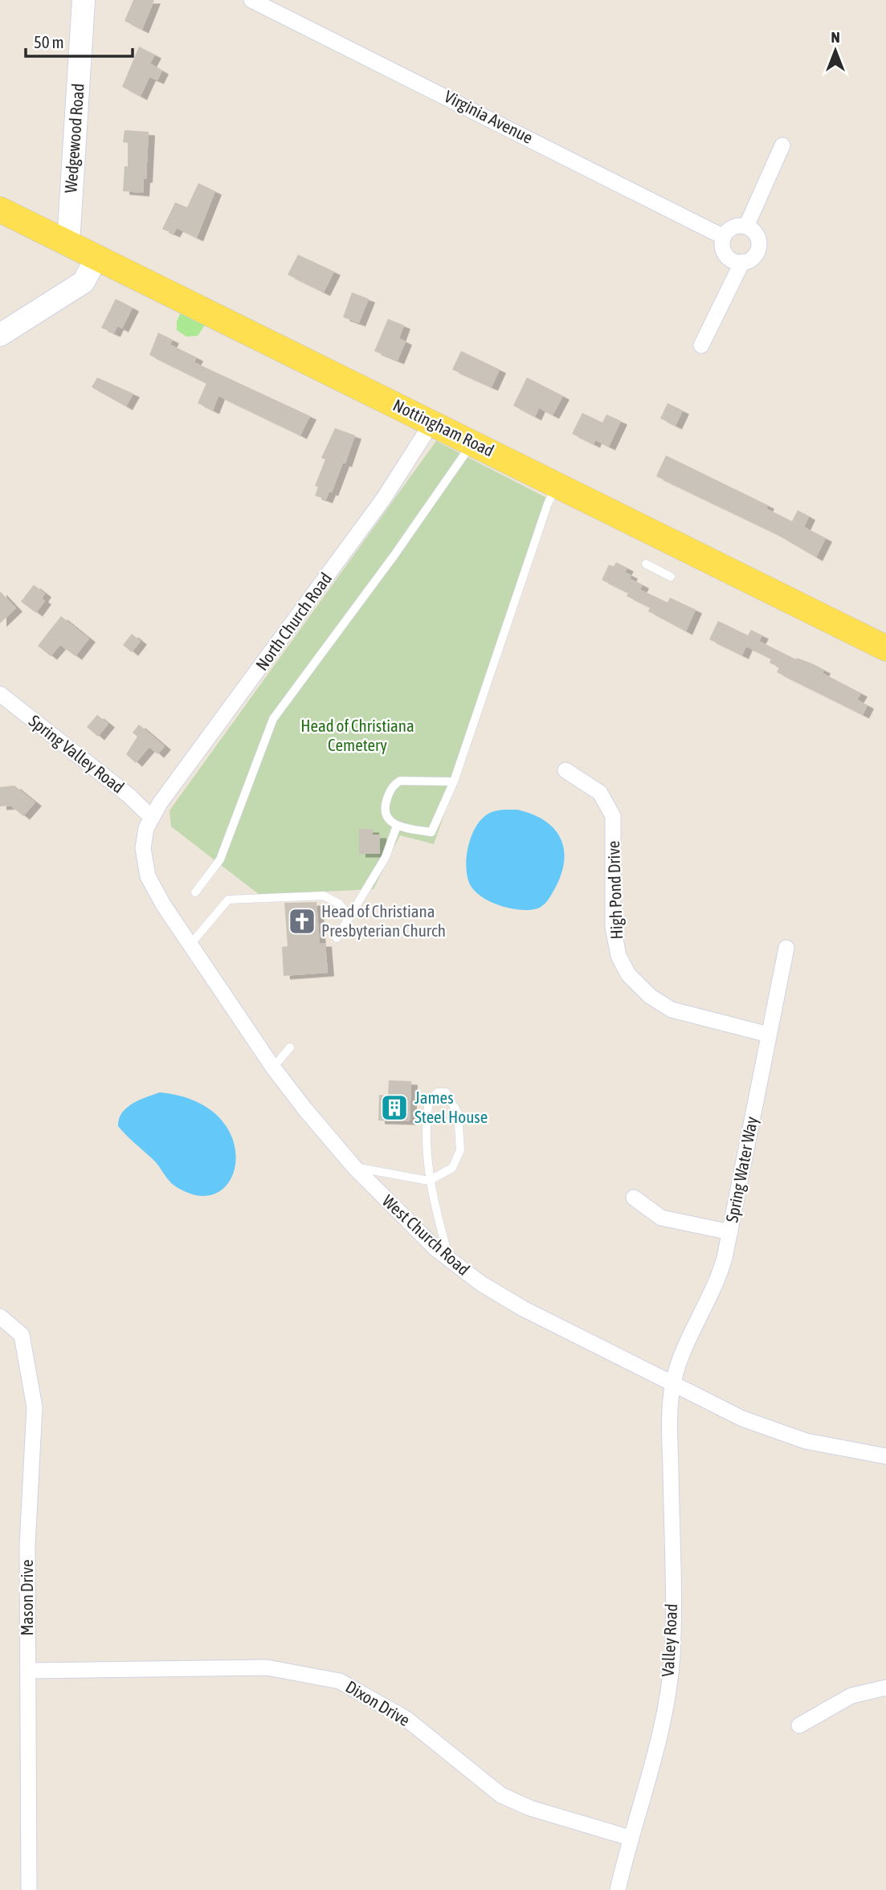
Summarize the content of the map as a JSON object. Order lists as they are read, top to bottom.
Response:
{
  "streets": {
    "main road": ["Nottingham Road"],
    "street": [
      "Virginia Avenue",
      "Wedgewood Road",
      "North Church Road",
      "Spring Valley Road",
      "High Pond Drive",
      "Spring Water Way",
      "West Church Road",
      "Mason Drive",
      "Valley Road",
      "Dixon Drive"
    ]
  },
  "crossings": [
    ["Wedgewood Road", "Nottingham Road"],
    ["Nottingham Road", "North Church Road"],
    ["North Church Road", "Spring Valley Road"],
    ["North Church Road", "West Church Road"],
    ["Spring Valley Road", "West Church Road"],
    ["High Pond Drive", "Spring Water Way"],
    ["Spring Water Way", "West Church Road"],
    ["Spring Water Way", "Valley Road"],
    ["West Church Road", "Valley Road"],
    ["Mason Drive", "Dixon Drive"],
    ["Valley Road", "Dixon Drive"]
  ],
  "parks": ["Head of Christiana Cemetery"],
  "places": {
    "church": ["Head of Christiana Presbyterian Church"],
    "building": ["James Steel House"]
  },
  "scale_bar": "50 m",
  "north": "top"
}
